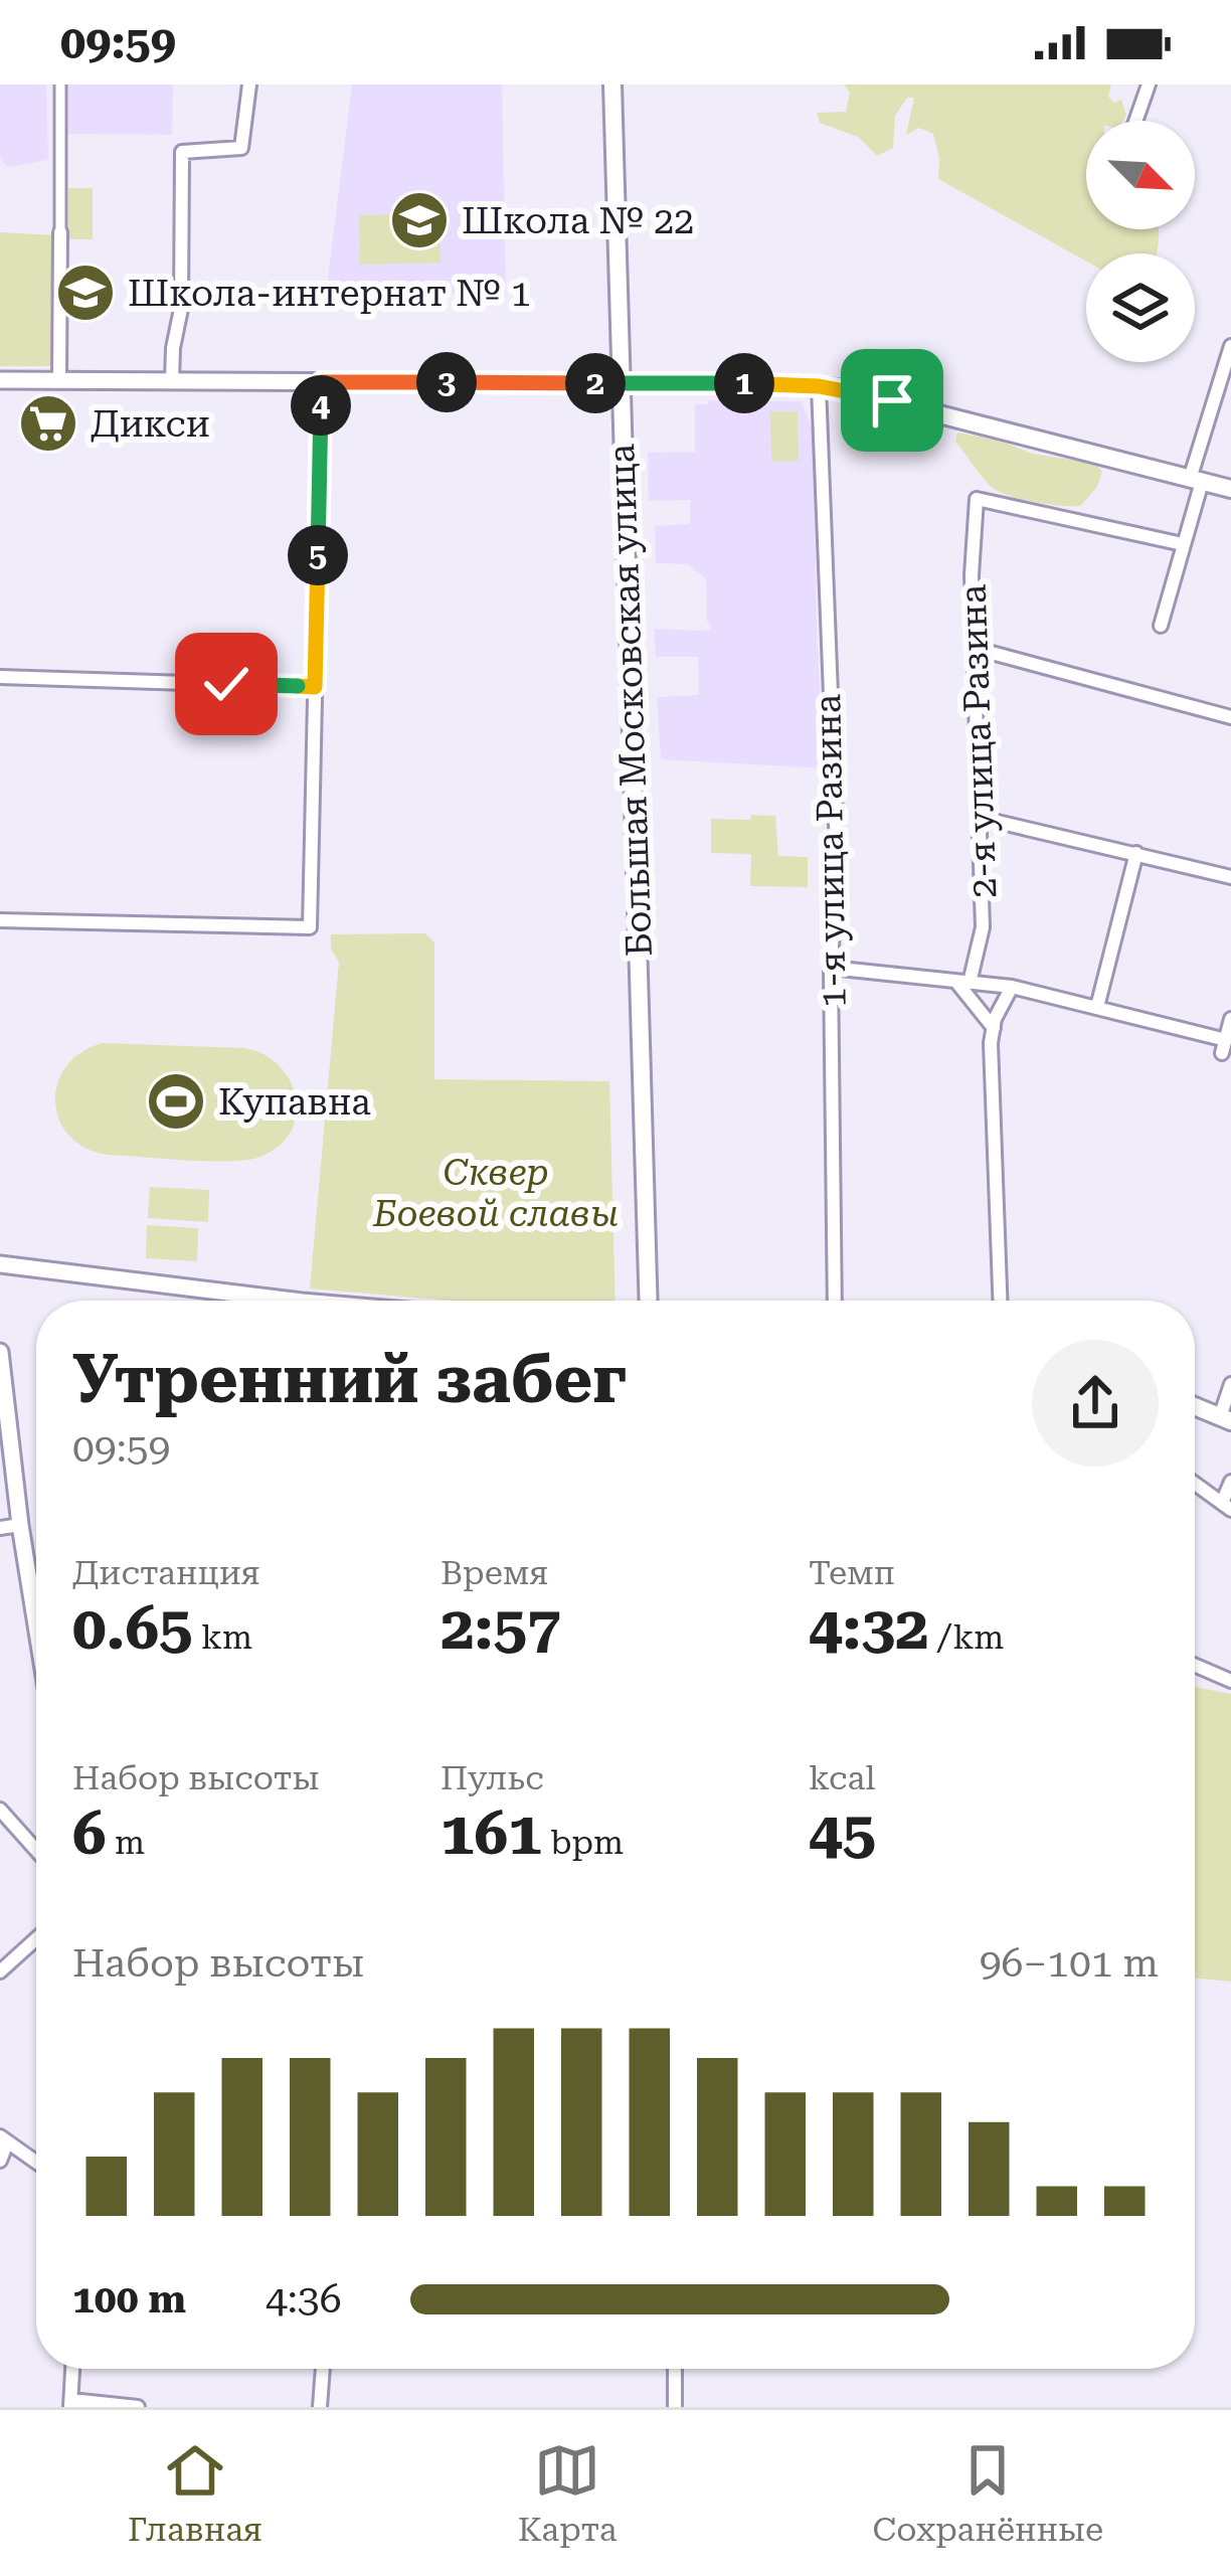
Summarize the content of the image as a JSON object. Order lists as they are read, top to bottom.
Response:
{
  "streets": {
    "main road": ["Большая Московская улица"],
    "street": ["2-я улица Разина", "1-я улица Разина"]
  },
  "parks": ["Сквер Боевой славы"],
  "places": {
    "school or university": ["Школа № 22", "Школа-интернат № 1"],
    "supermarket": ["Дикси"],
    "sports": ["Купавна"]
  },
  "north": "bottom right",
  "page": {
    "status": "09:59",
    "pins": [
      "3",
      "1",
      "2",
      "4",
      "5"
    ],
    "heading": ["Утренний забег", "09:59"],
    "stats": [
      ["Дистанция", "0.65 km"],
      ["Время", "2:57"],
      ["Темп", "4:32 /km"],
      ["Набор высоты", "6 m"],
      ["Пульс", "161 bpm"],
      ["kcal", "45"]
    ],
    "chart": ["Набор высоты", "96–101 m"],
    "list": [
      {
        "name": "100 m",
        "note": "4:36"
      }
    ],
    "tabs": ["Главная", "Карта", "Сохранённые"]
  }
}
